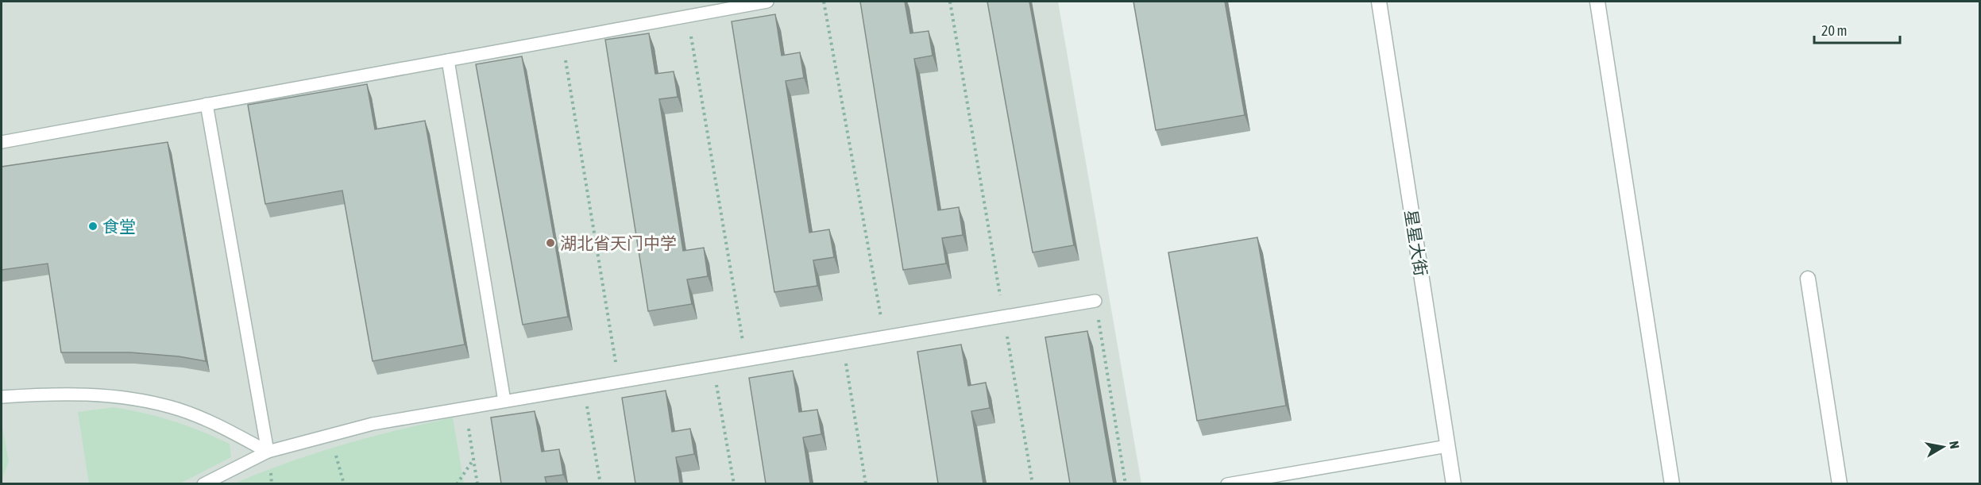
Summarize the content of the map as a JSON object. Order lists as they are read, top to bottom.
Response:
{
  "streets": {
    "street": ["星星大街"]
  },
  "places": ["食堂", "湖北省天门中学"],
  "scale_bar": "20 m",
  "north": "right"
}
